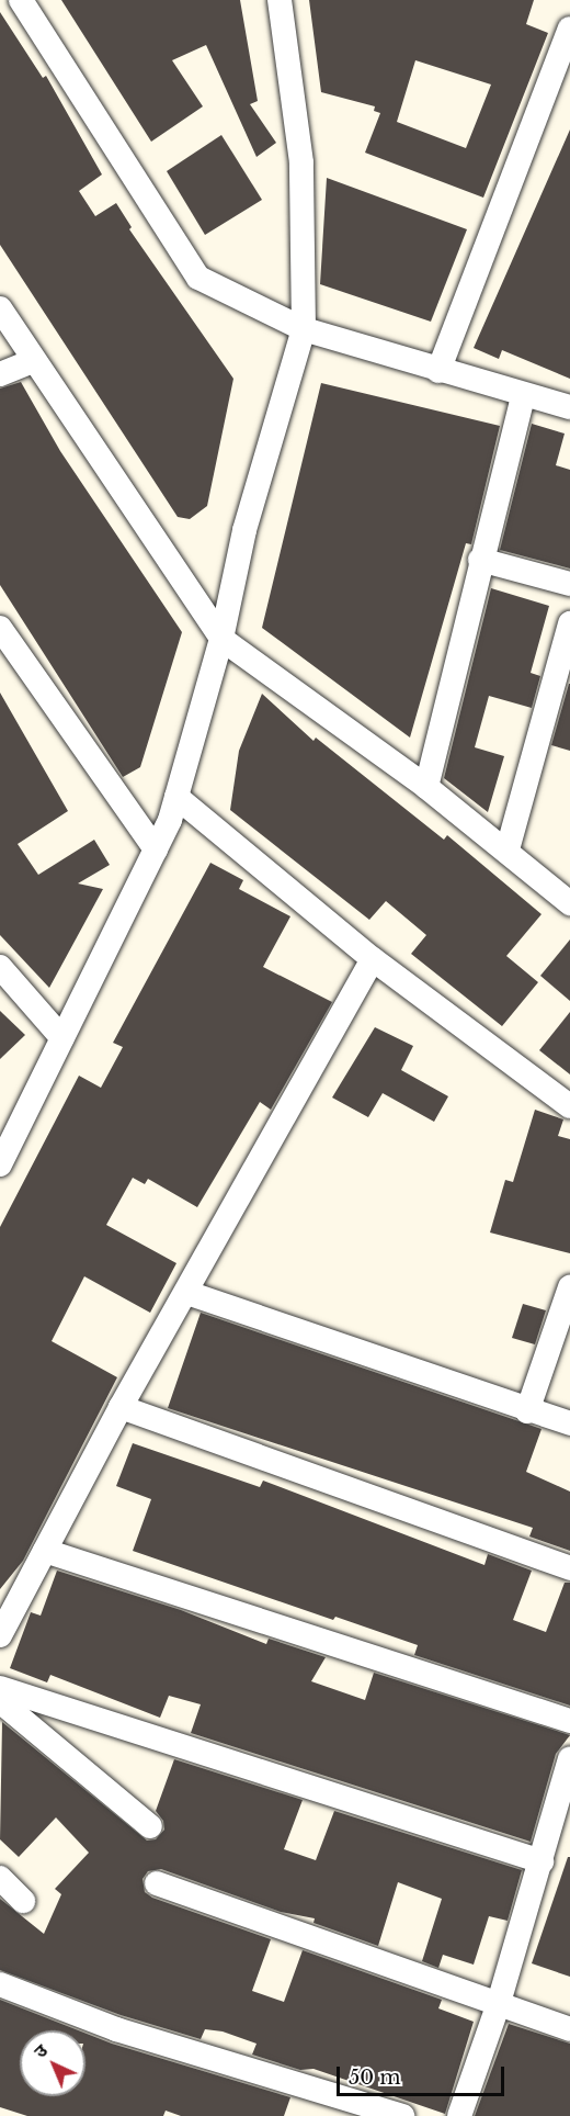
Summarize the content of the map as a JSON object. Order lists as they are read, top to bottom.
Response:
{
  "scale_bar": "50 m",
  "north": "top left"
}
